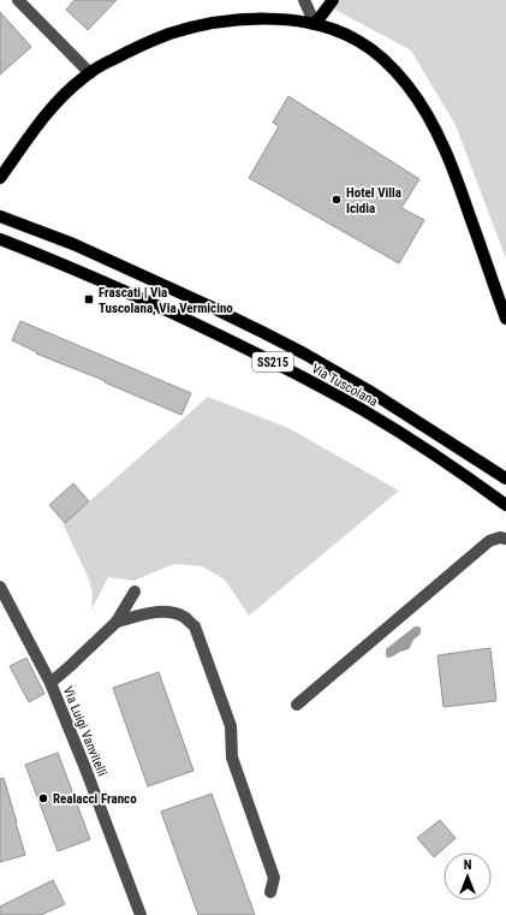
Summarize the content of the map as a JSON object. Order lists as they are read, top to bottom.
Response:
{
  "streets": {
    "main road": ["SS215", "Via Tuscolana"],
    "street": ["Via Luigi Vanvitelli"]
  },
  "places": {
    "other": ["Hotel Villa Icidia", "Realacci Franco"],
    "transit": ["Frascati | Via Tuscolana, Via Vermicino"]
  },
  "north": "top"
}
